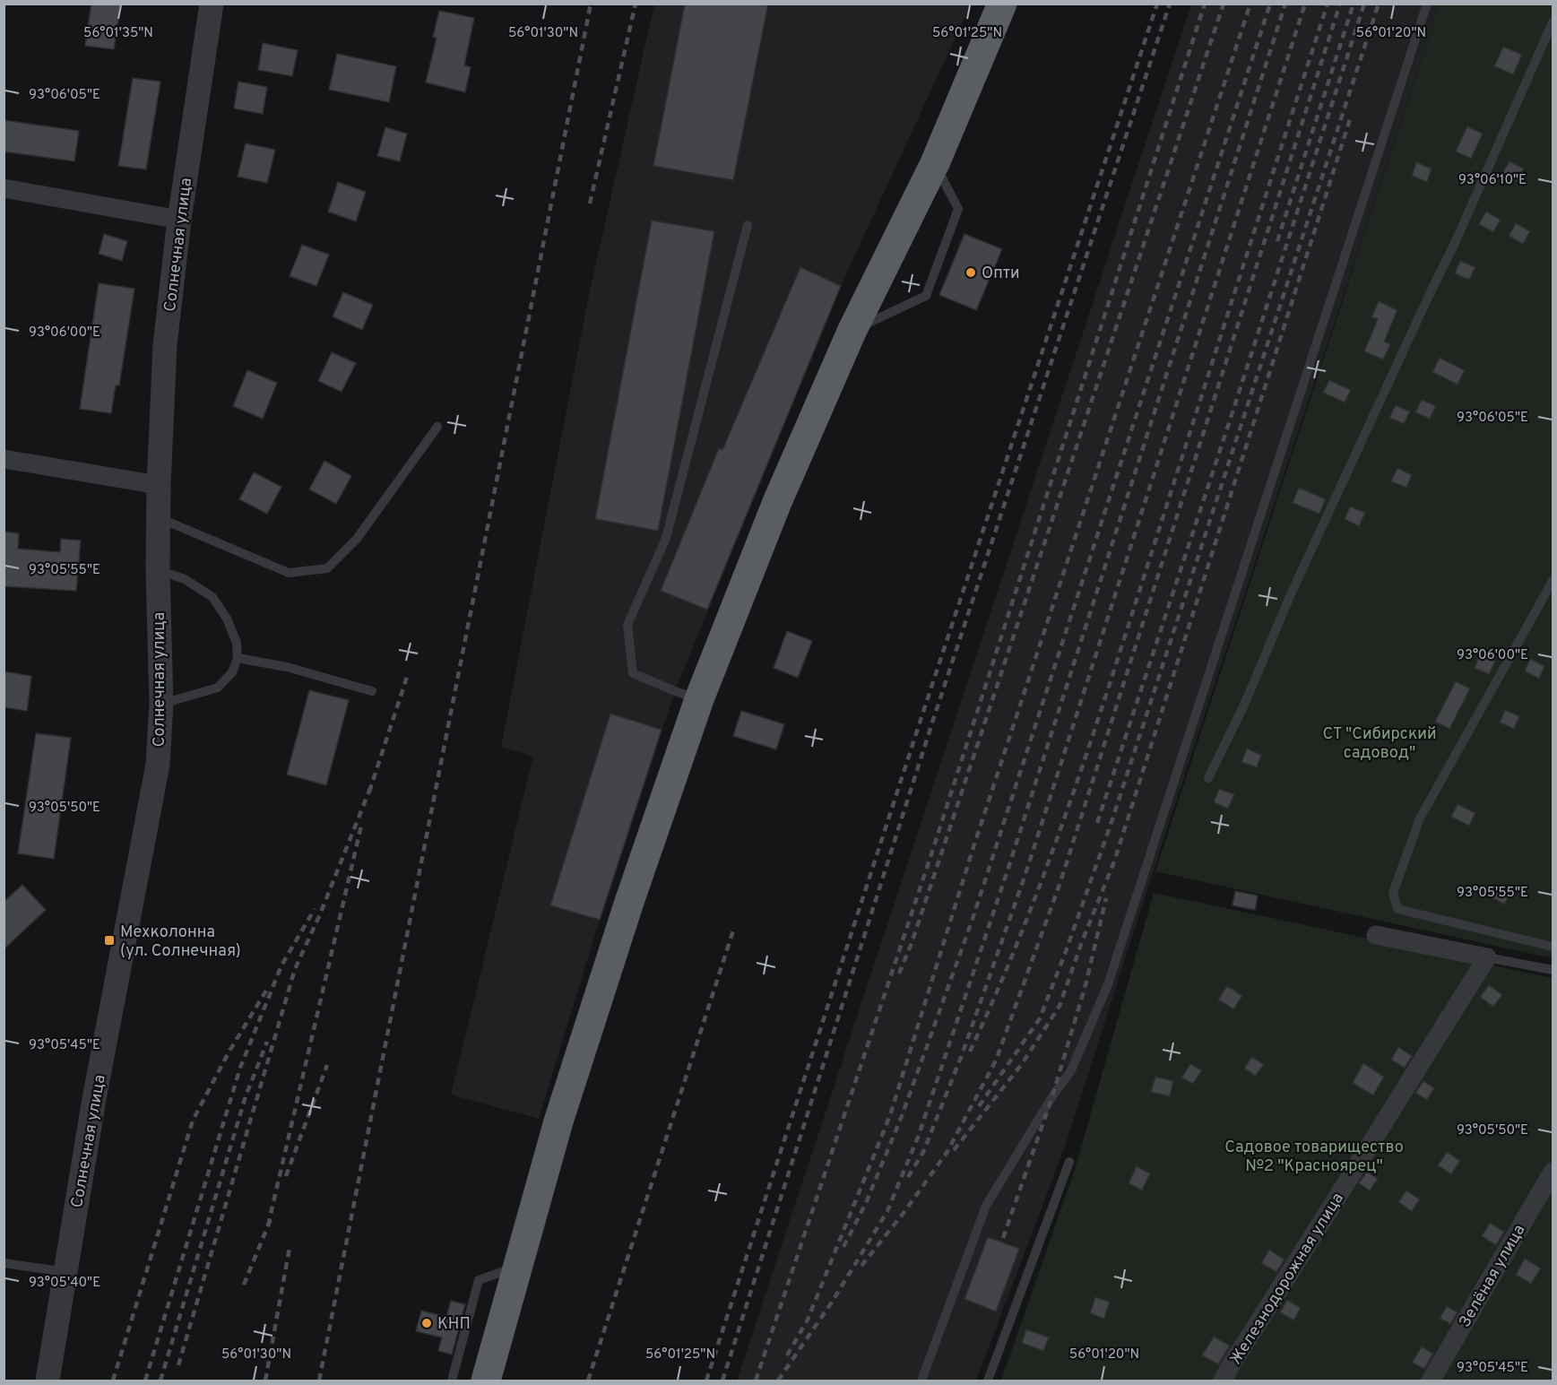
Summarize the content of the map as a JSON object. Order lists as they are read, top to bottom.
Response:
{
  "streets": {
    "street": ["Солнечная улица", "Зелёная улица", "Железнодорожная улица"]
  },
  "parks": ["СТ \"Сибирский садовод\"", "Садовое товарищество №2 \"Красноярец\""],
  "places": {
    "other": ["Опти", "КНП"],
    "transit": ["Мехколонна (ул. Солнечная)"]
  },
  "coordinates": [
    "56°01'35\"N",
    "56°01'30\"N",
    "56°01'25\"N",
    "56°01'20\"N",
    "93°06'05\"E",
    "93°06'10\"E",
    "93°06'00\"E",
    "93°05'55\"E",
    "93°05'50\"E",
    "93°05'45\"E",
    "93°05'40\"E"
  ]
}
